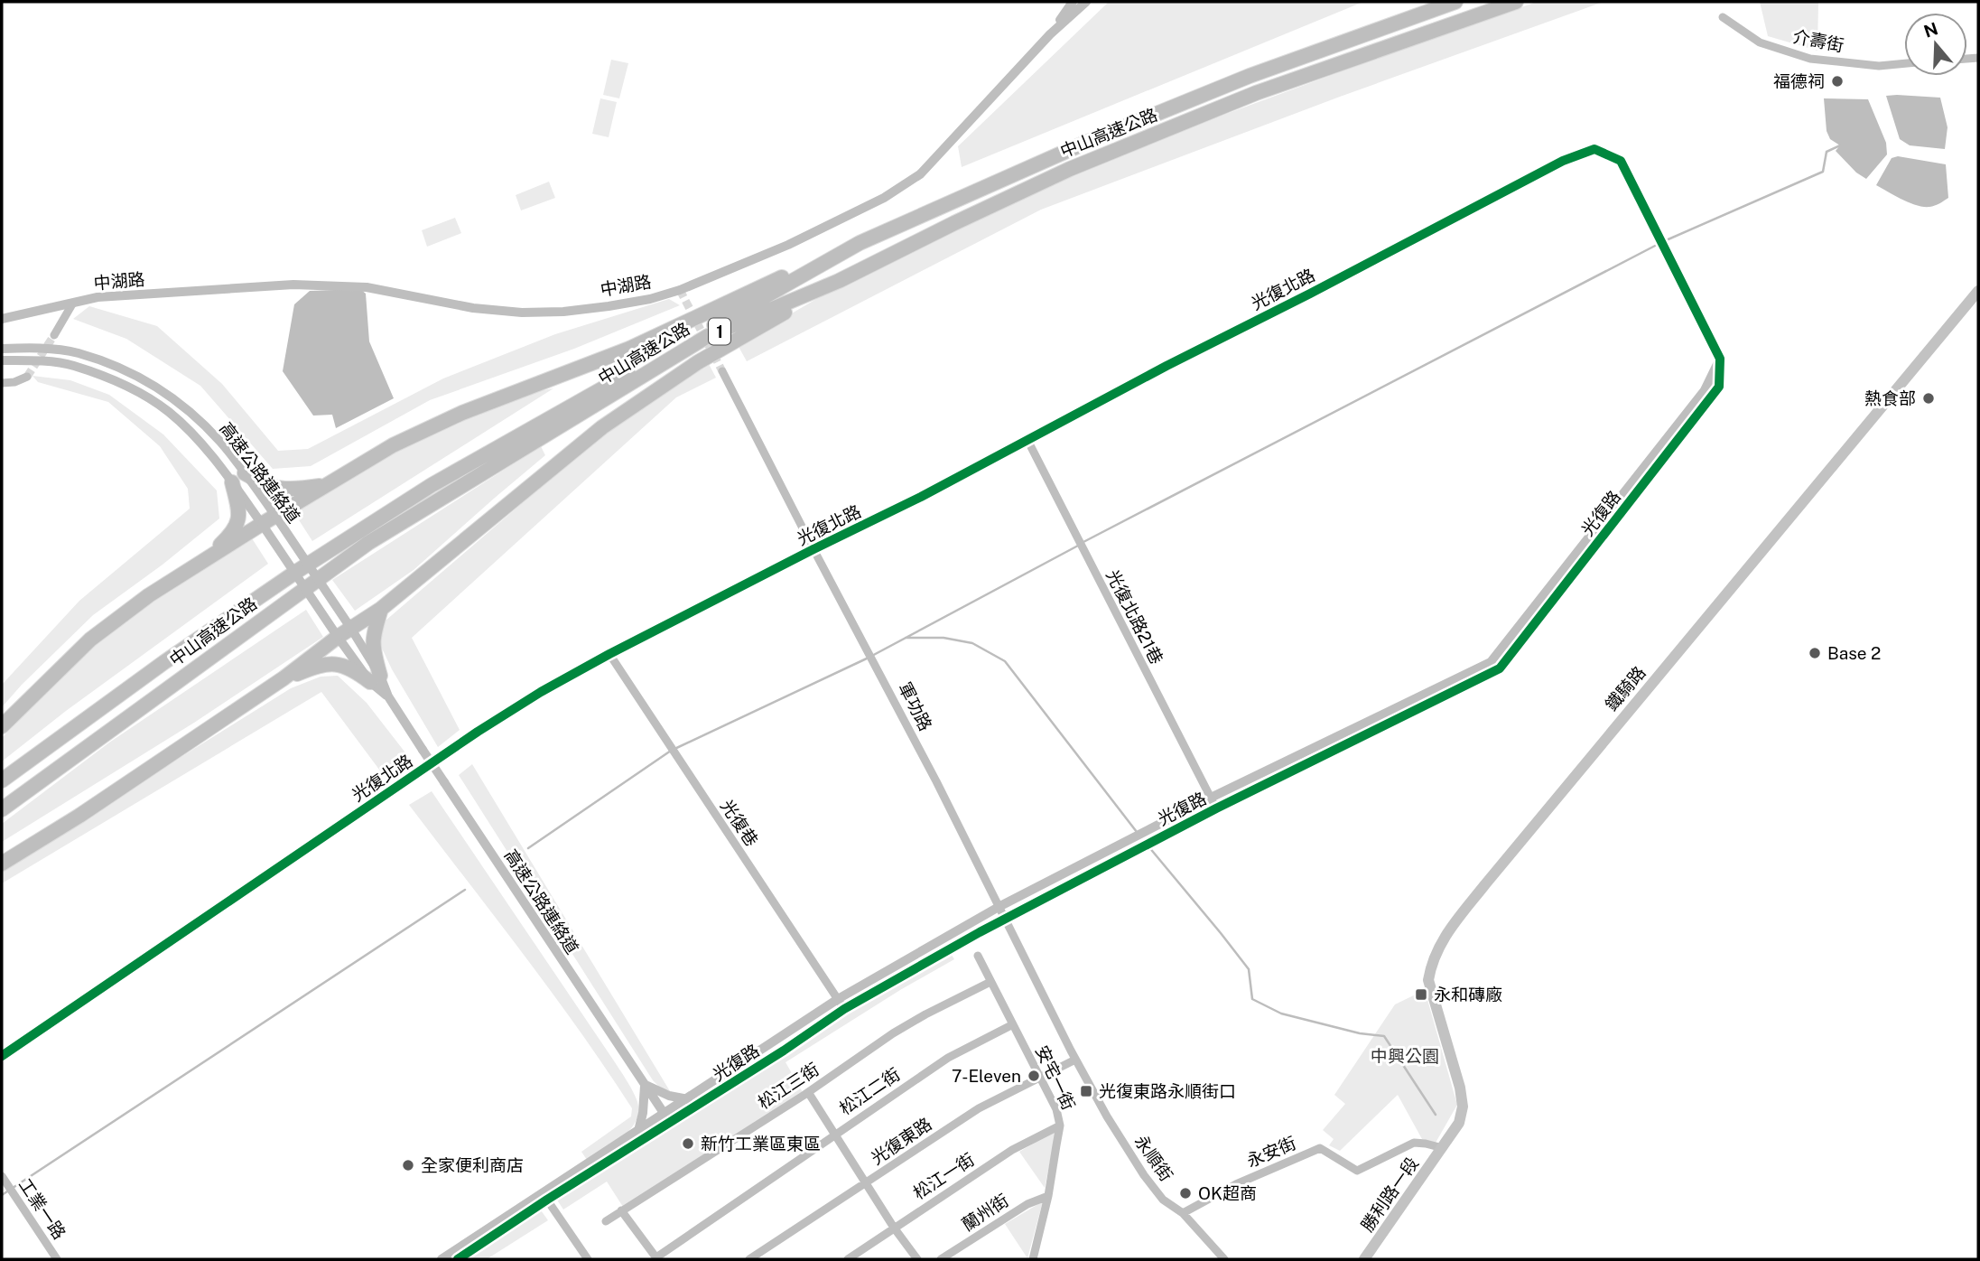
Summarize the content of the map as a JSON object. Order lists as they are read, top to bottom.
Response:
{
  "streets": {
    "highway": ["中山高速公路", "1"],
    "main road": ["鐵騎路", "勝利路一段"],
    "street": [
      "介壽街",
      "中湖路",
      "光復北路",
      "高速公路連絡道",
      "光復路",
      "光復北路21巷",
      "軍功路",
      "光復巷",
      "安宅一街",
      "松江三街",
      "松江二街",
      "光復東路",
      "永安街",
      "永順街",
      "松江一街",
      "工業一路",
      "蘭州街"
    ]
  },
  "crossings": [
    ["光復北路", "光復路"],
    ["光復北路", "光復北路21巷"],
    ["光復北路", "軍功路"],
    ["光復北路", "光復巷"],
    ["高速公路連絡道", "光復路"],
    ["光復路", "光復北路21巷"],
    ["光復路", "軍功路"],
    ["光復路", "光復巷"],
    ["鐵騎路", "永安街"],
    ["鐵騎路", "勝利路一段"],
    ["軍功路", "光復東路"],
    ["軍功路", "永順街"],
    ["安宅一街", "松江三街"],
    ["安宅一街", "松江二街"],
    ["安宅一街", "光復東路"],
    ["安宅一街", "松江一街"],
    ["安宅一街", "蘭州街"],
    ["光復東路", "永順街"],
    ["永安街", "永順街"],
    ["永安街", "勝利路一段"]
  ],
  "parks": ["中興公園"],
  "places": {
    "other": [
      "福德祠",
      "熱食部",
      "Base 2",
      "7-Eleven",
      "新竹工業區東區",
      "全家便利商店",
      "OK超商"
    ],
    "transit": ["永和磚廠", "光復東路永順街口"]
  },
  "north": "top"
}
